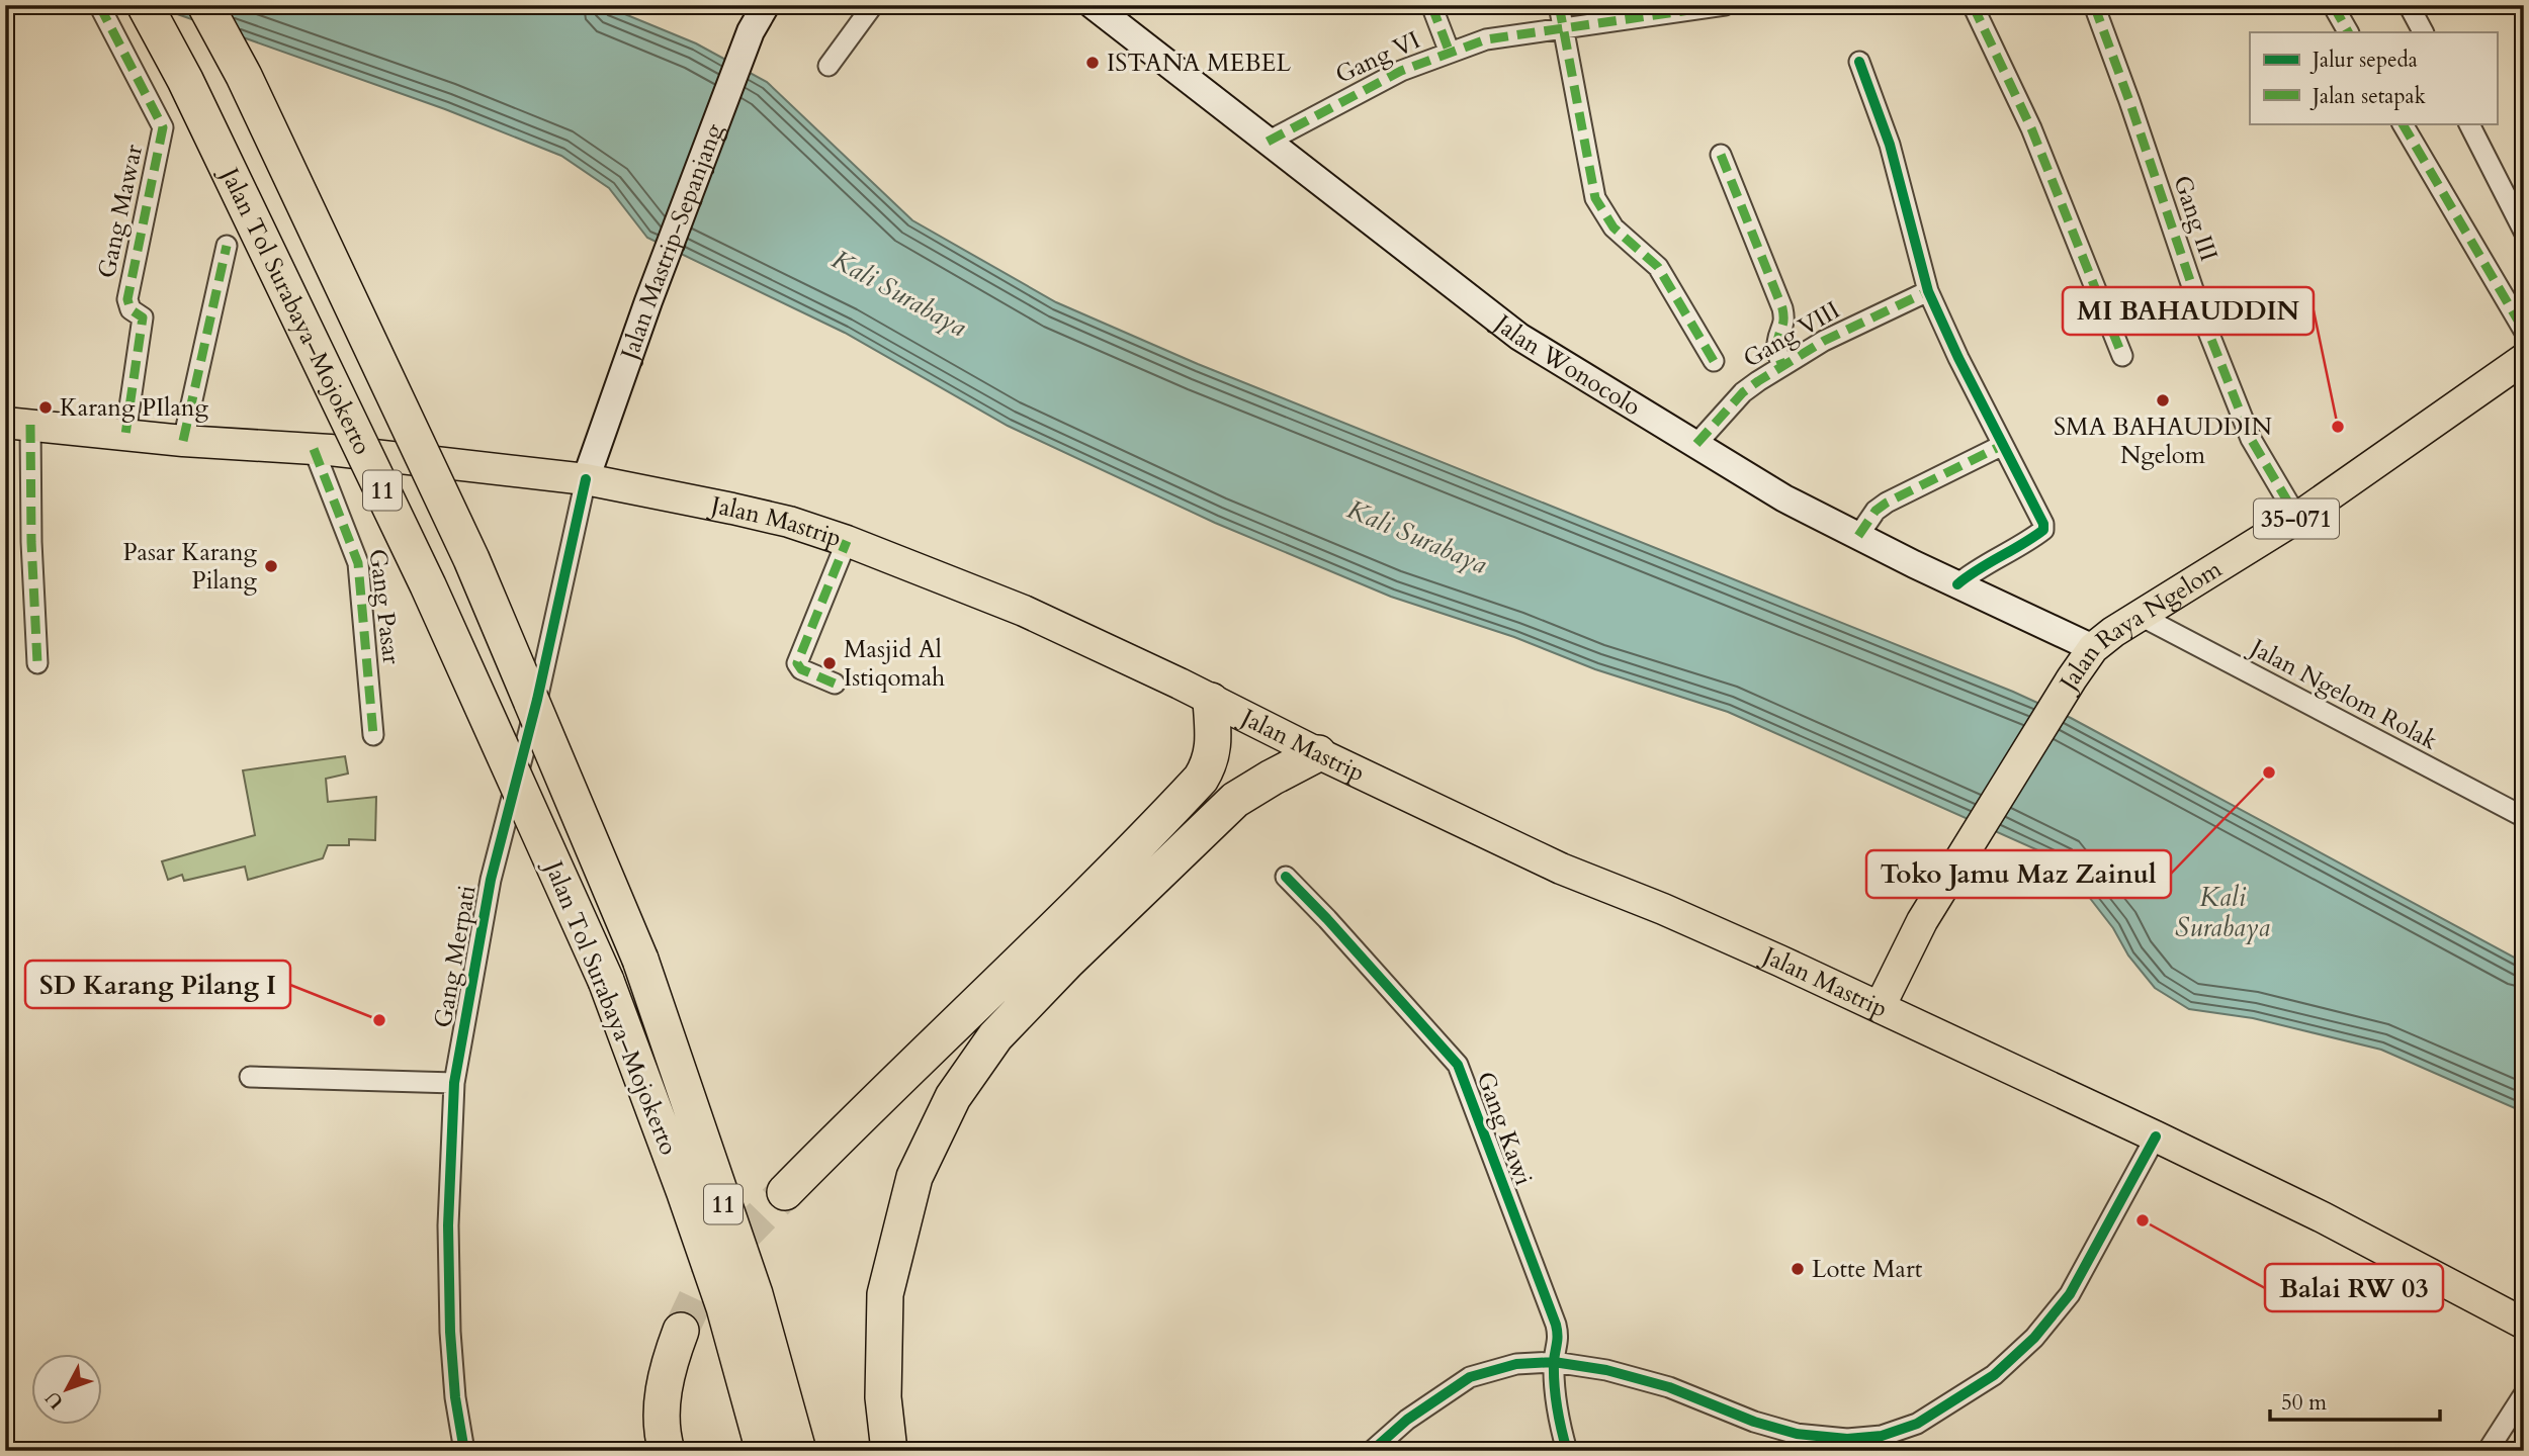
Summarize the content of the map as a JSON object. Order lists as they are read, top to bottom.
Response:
{
  "streets": {
    "highway": ["Jalan Tol Surabaya–Mojokerto", "11"],
    "main road": [
      "Jalan Mastrip-Sepanjang",
      "Jalan Wonocolo",
      "35-071",
      "Jalan Mastrip",
      "Jalan Raya Ngelom"
    ],
    "street": [
      "Gang VI",
      "Gang Mawar",
      "Gang III",
      "Gang VIII",
      "Gang Pasar",
      "Jalan Ngelom Rolak",
      "Gang Merpati",
      "Gang Kawi"
    ]
  },
  "crossings": [
    ["Gang VI", "Jalan Wonocolo"],
    ["Gang Mawar", "Jalan Mastrip"],
    ["Gang III", "Jalan Raya Ngelom"],
    ["Jalan Mastrip-Sepanjang", "Jalan Mastrip"],
    ["Jalan Mastrip-Sepanjang", "Gang Merpati"],
    ["Gang VIII", "Jalan Wonocolo"],
    ["Jalan Wonocolo", "Jalan Raya Ngelom"],
    ["Jalan Mastrip", "Gang Pasar"],
    ["Jalan Mastrip", "Jalan Raya Ngelom"],
    ["Jalan Mastrip", "Gang Merpati"],
    ["Jalan Raya Ngelom", "Jalan Ngelom Rolak"]
  ],
  "water": ["Kali Surabaya"],
  "places": [
    "ISTANA MEBEL",
    "SMA BAHAUDDIN Ngelom",
    "Karang PIlang",
    "MI BAHAUDDIN",
    "Pasar Karang Pilang",
    "Masjid Al Istiqomah",
    "Toko Jamu Maz Zainul",
    "SD Karang Pilang I",
    "Balai RW 03",
    "Lotte Mart"
  ],
  "legend": ["Jalur sepeda", "Jalan setapak"],
  "scale_bar": "50 m",
  "north": "bottom left"
}
